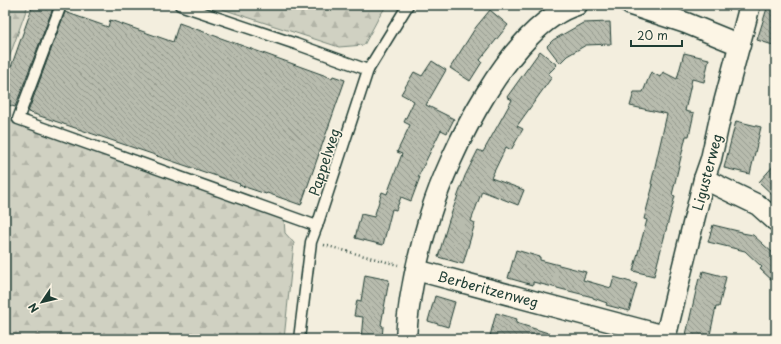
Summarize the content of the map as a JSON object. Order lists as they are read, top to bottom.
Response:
{
  "streets": {
    "street": ["Ligusterweg", "Berberitzenweg"],
    "lane": ["Pappelweg"]
  },
  "crossings": [
    ["Ligusterweg", "Berberitzenweg"]
  ],
  "scale_bar": "20 m",
  "north": "bottom left"
}
